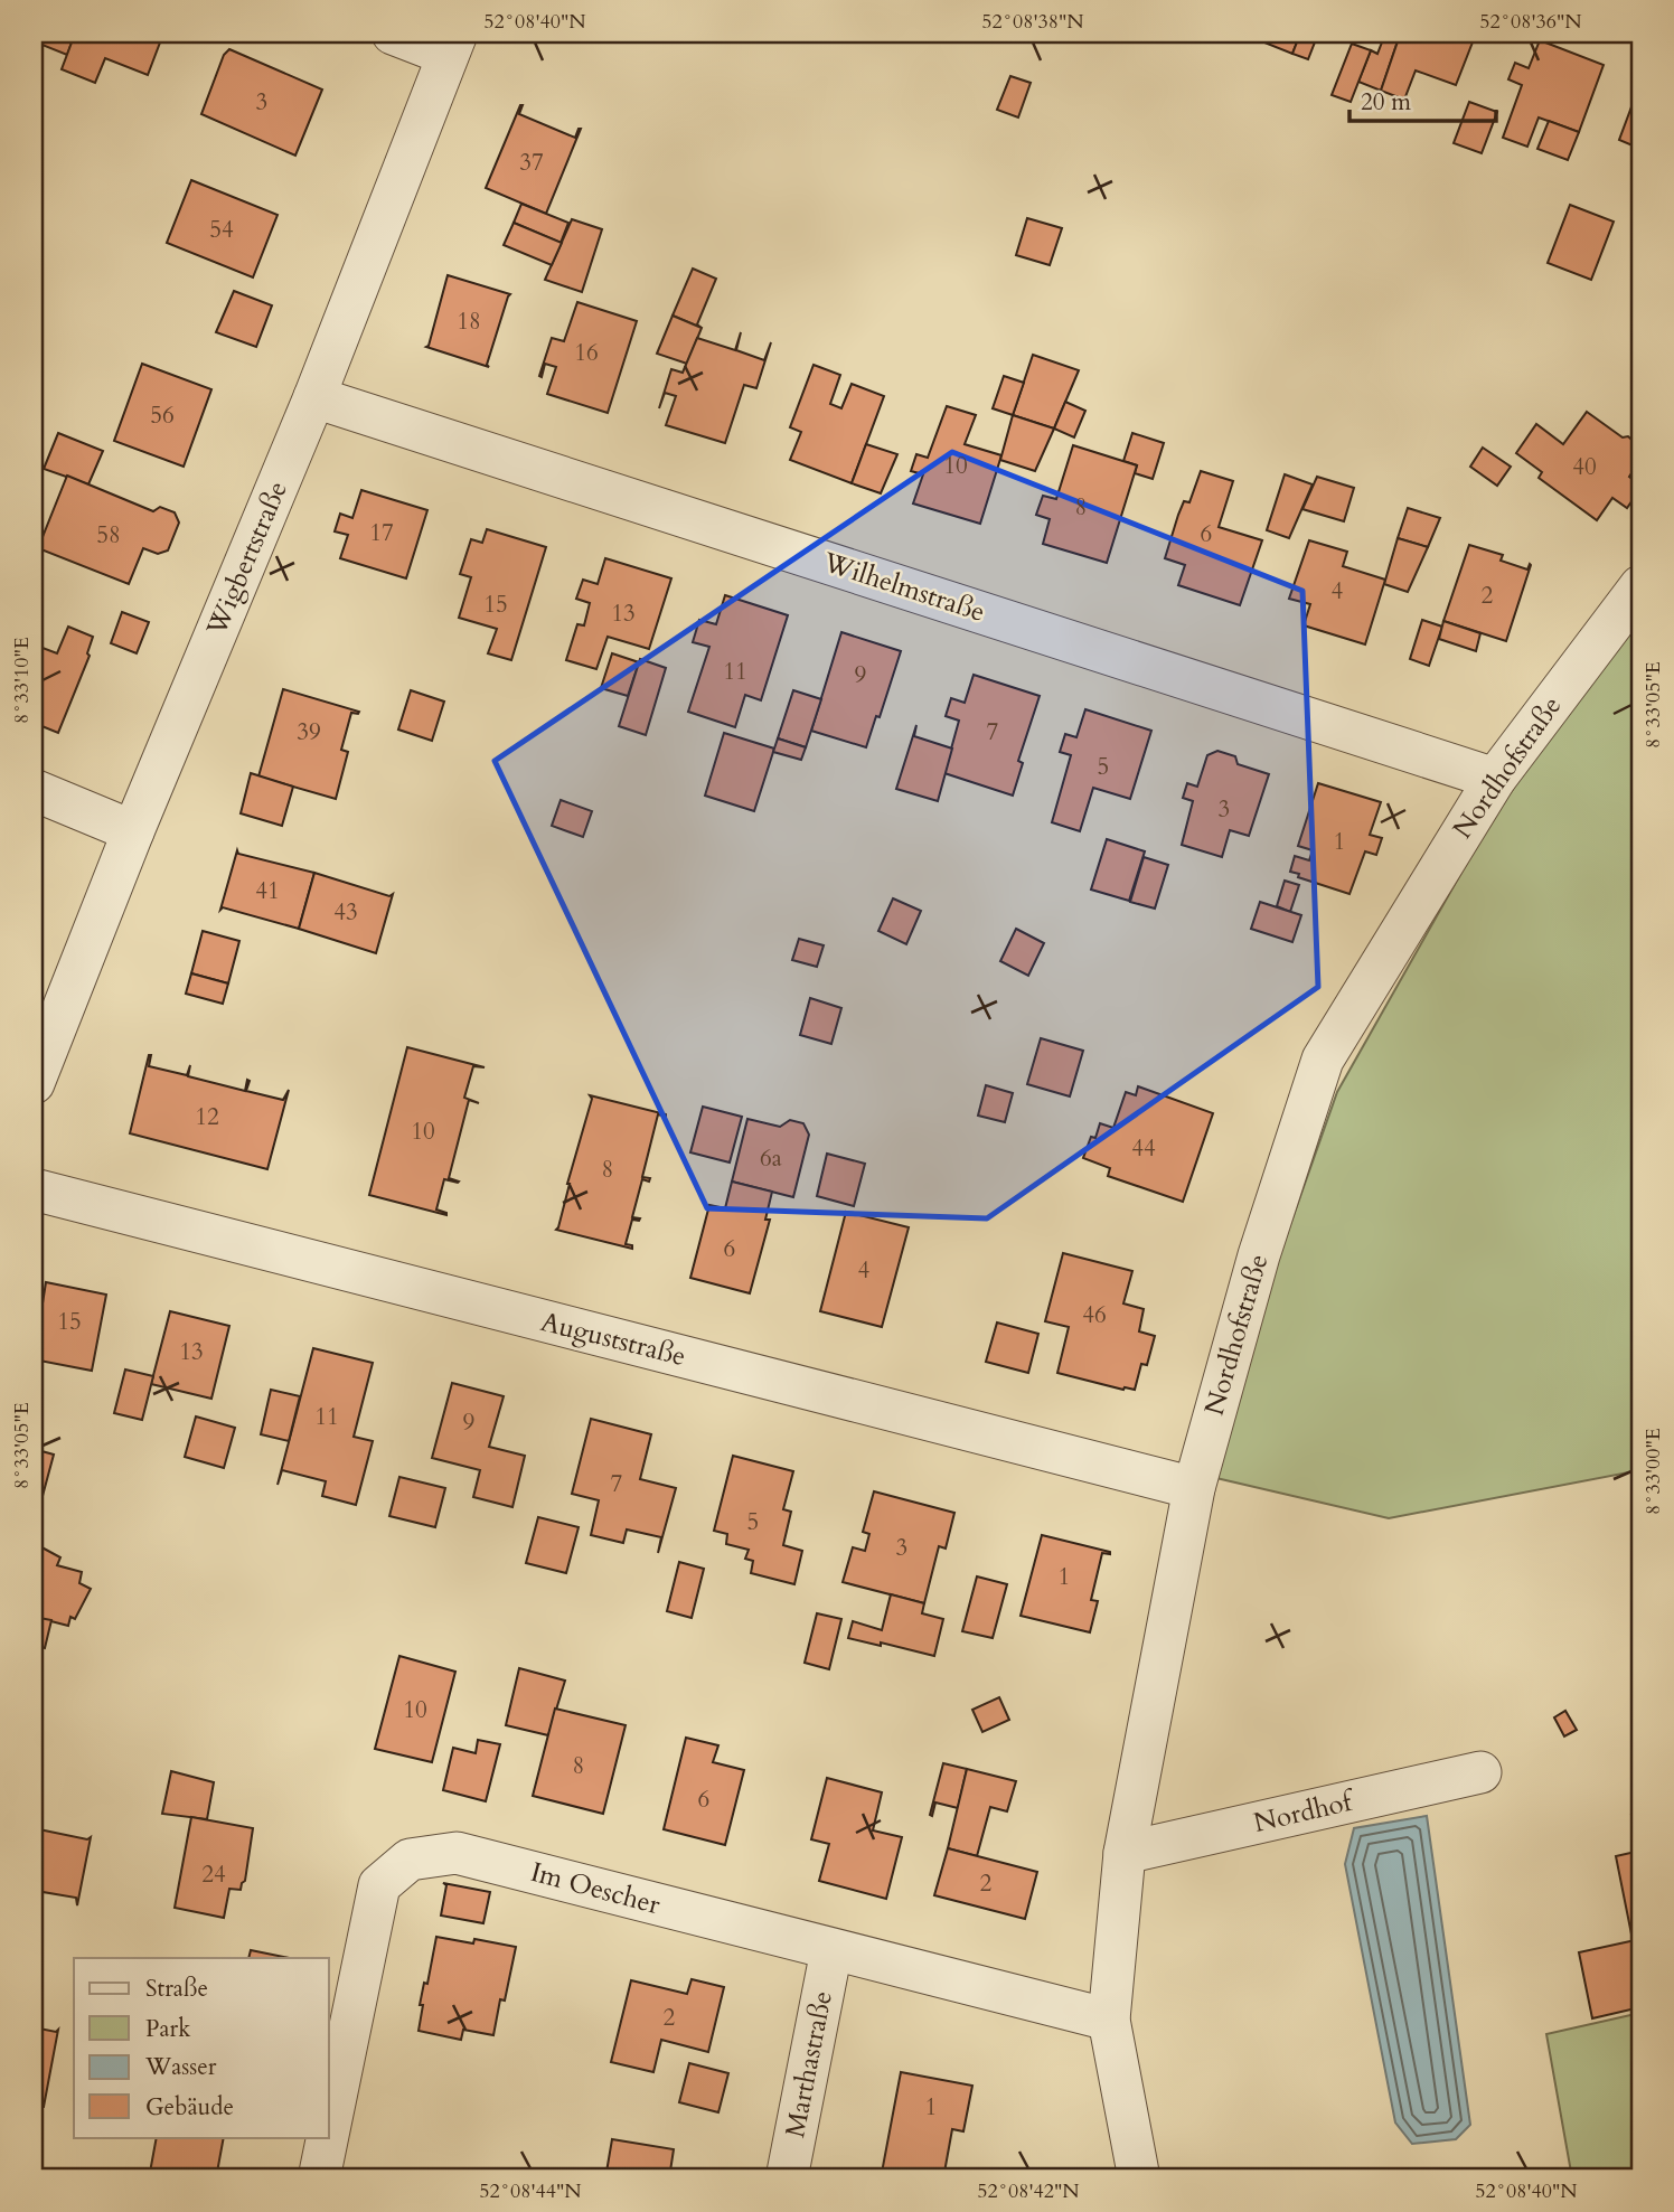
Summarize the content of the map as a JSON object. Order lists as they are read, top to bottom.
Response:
{
  "streets": {
    "street": [
      "Wigbertstraße",
      "Wilhelmstraße",
      "Nordhofstraße",
      "Auguststraße",
      "Nordhof",
      "Im Oescher",
      "Marthastraße"
    ]
  },
  "crossings": [
    ["Wigbertstraße", "Wilhelmstraße"],
    ["Wilhelmstraße", "Nordhofstraße"],
    ["Nordhofstraße", "Auguststraße"],
    ["Nordhofstraße", "Nordhof"],
    ["Nordhofstraße", "Im Oescher"],
    ["Im Oescher", "Marthastraße"]
  ],
  "house_numbers": [
    "3",
    "37",
    "54",
    "18",
    "16",
    "56",
    "10",
    "40",
    "8",
    "17",
    "6",
    "58",
    "4",
    "2",
    "15",
    "13",
    "11",
    "9",
    "39",
    "7",
    "5",
    "3",
    "1",
    "41",
    "43",
    "12",
    "10",
    "44",
    "6a",
    "8",
    "6",
    "4",
    "46",
    "15",
    "13",
    "11",
    "9",
    "7",
    "5",
    "3",
    "1",
    "10",
    "8",
    "6",
    "24",
    "2",
    "2",
    "1"
  ],
  "legend": [
    "Straße",
    "Park",
    "Wasser",
    "Gebäude"
  ],
  "scale_bar": "20 m",
  "coordinates": [
    "52°08'40\"N",
    "52°08'38\"N",
    "52°08'36\"N",
    "8°33'10\"E",
    "8°33'05\"E",
    "8°33'00\"E",
    "52°08'44\"N",
    "52°08'42\"N"
  ]
}
